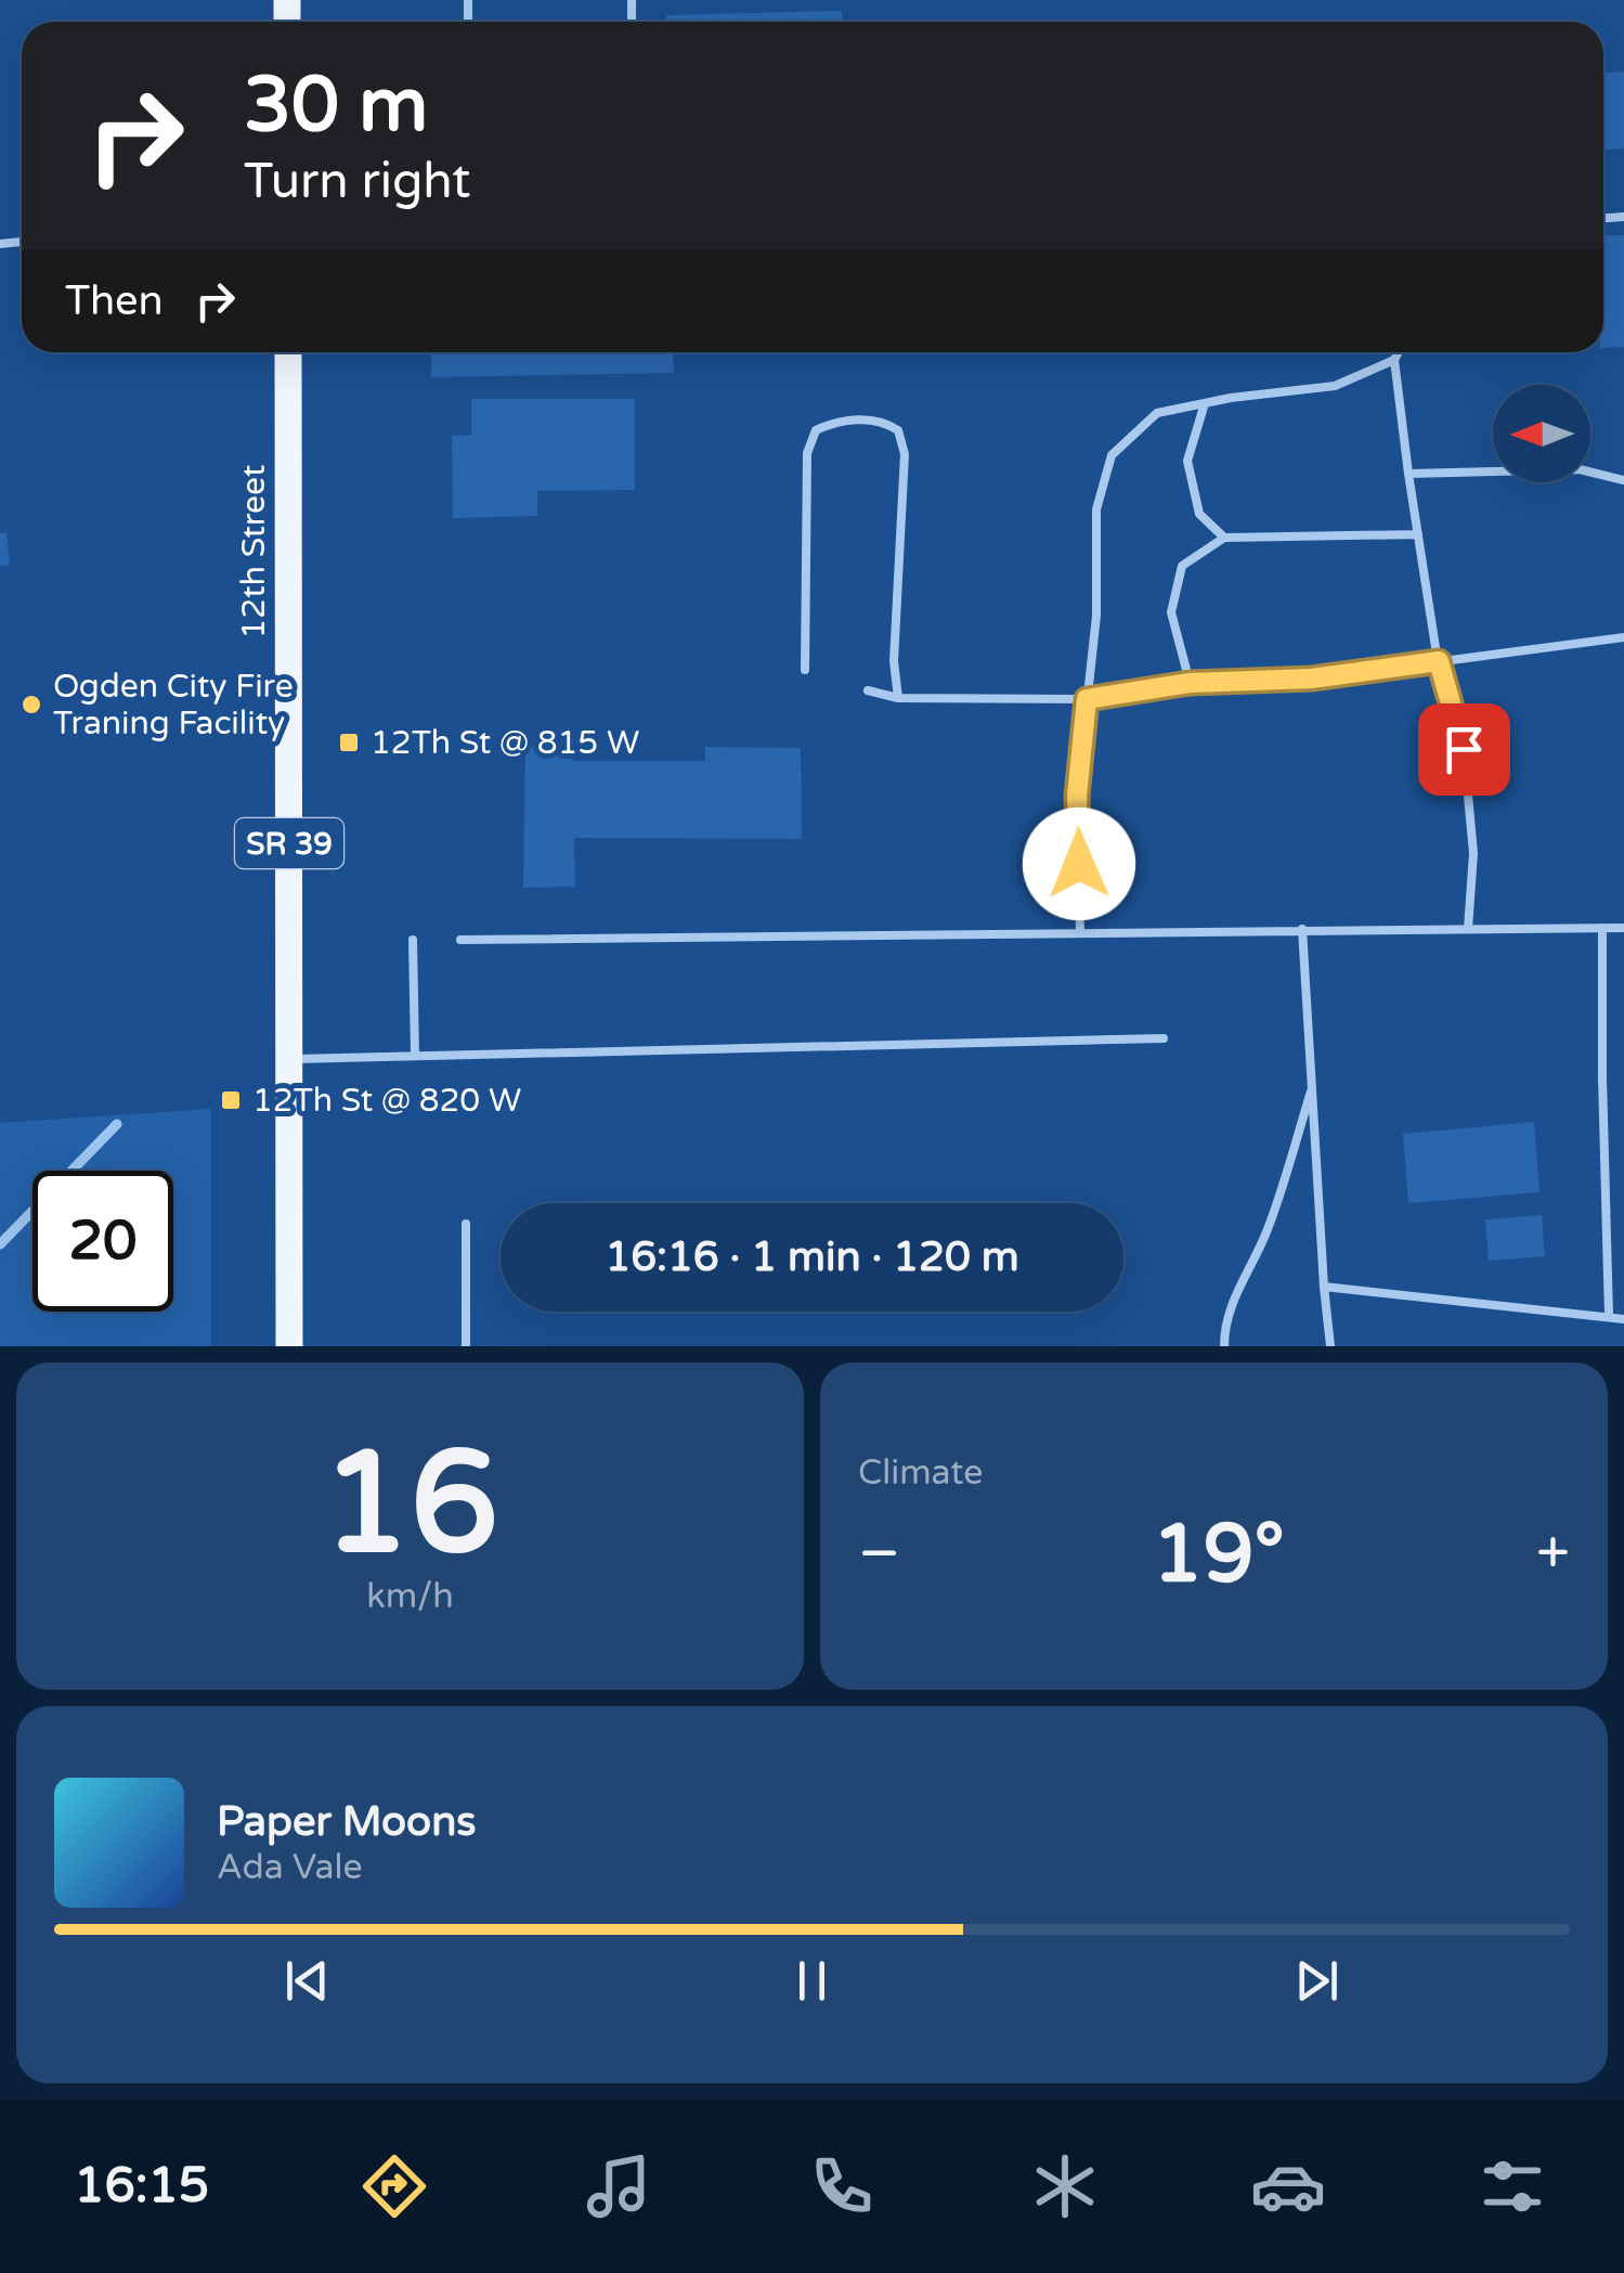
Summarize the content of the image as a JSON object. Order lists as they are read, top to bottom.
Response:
{
  "streets": {
    "main road": ["12th Street", "SR 39"]
  },
  "places": {
    "other": ["Ogden City Fire Traning Facility"],
    "transit": ["12Th St @ 815 W", "12Th St @ 820 W"]
  },
  "north": "left",
  "page": {
    "turn": ["30 m", "Turn right"],
    "then": "Then",
    "limit": "20",
    "trip": "16:16 · 1 min · 120 m",
    "tile": [
      ["16", "km/h"],
      "Climate"
    ],
    "heat": ["−", "19°", "+"],
    "song": ["Paper Moons", "Ada Vale"],
    "tabs": "16:15"
  }
}
